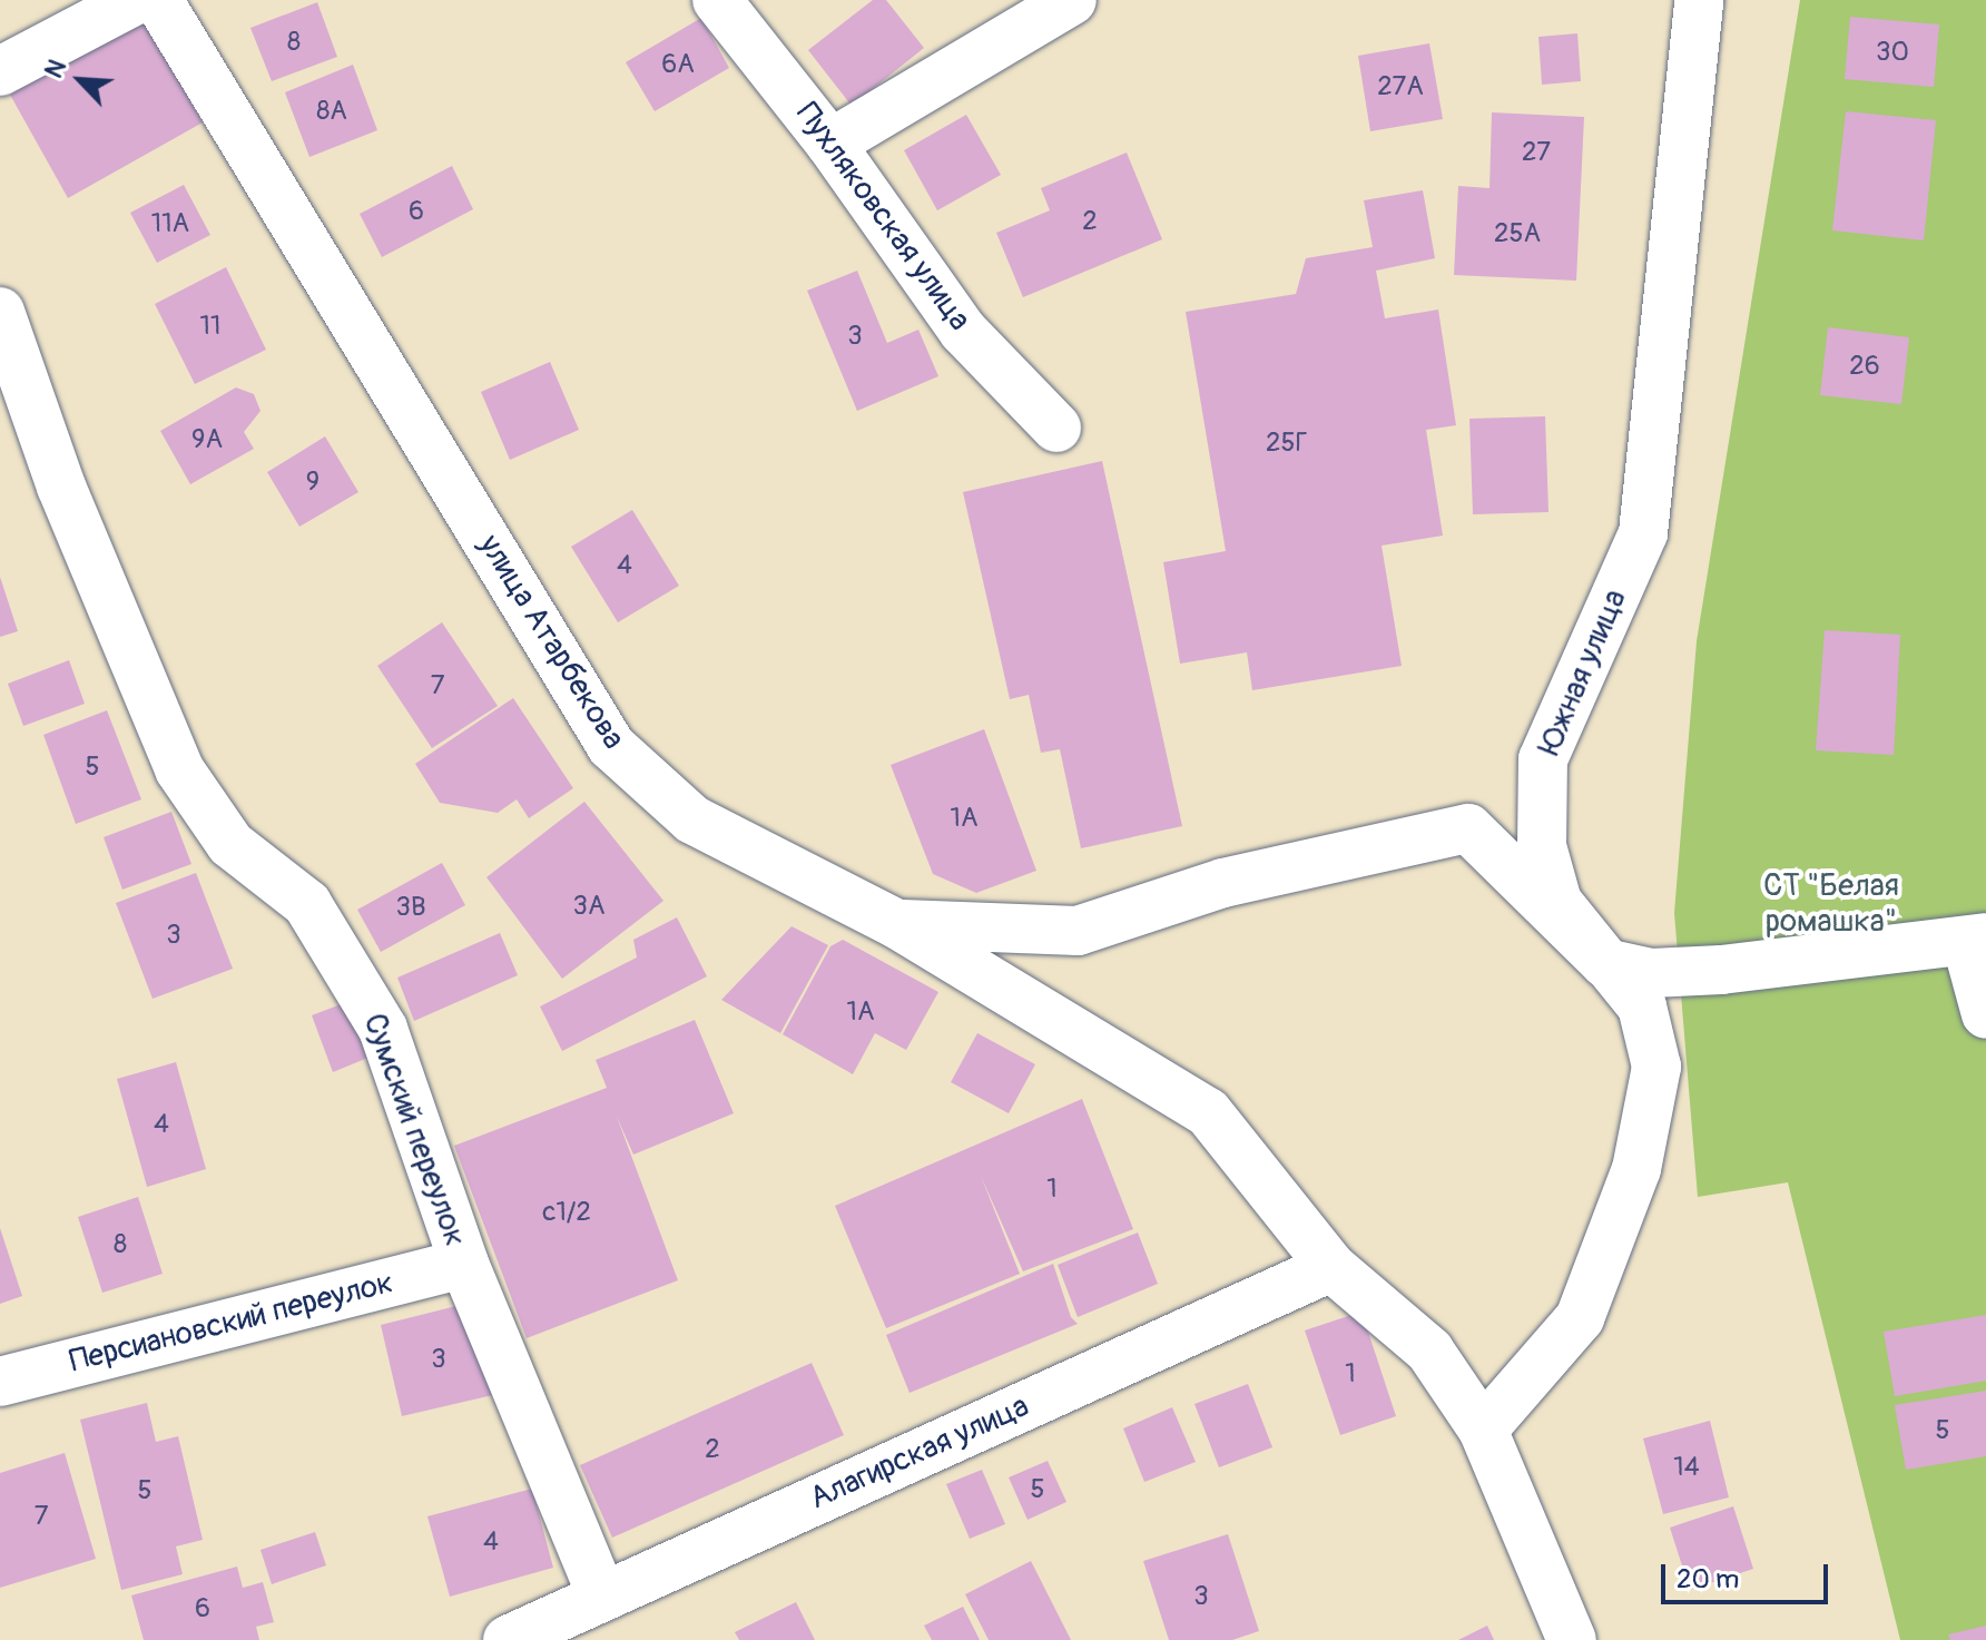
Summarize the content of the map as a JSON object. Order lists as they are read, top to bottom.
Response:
{
  "streets": {
    "street": [
      "Пухляковская улица",
      "улица Атарбекова",
      "Южная улица",
      "Сумский переулок",
      "Персиановский переулок",
      "Алагирская улица"
    ]
  },
  "crossings": [
    ["улица Атарбекова", "Алагирская улица"],
    ["Сумский переулок", "Персиановский переулок"],
    ["Сумский переулок", "Алагирская улица"]
  ],
  "parks": ["СТ \"Белая ромашка\""],
  "house_numbers": [
    "8",
    "30",
    "6А",
    "27А",
    "8А",
    "27",
    "6",
    "2",
    "11А",
    "25А",
    "11",
    "3",
    "26",
    "9А",
    "25Г",
    "9",
    "4",
    "7",
    "5",
    "1А",
    "3А",
    "3В",
    "3",
    "1А",
    "4",
    "1",
    "с1/2",
    "8",
    "3",
    "1",
    "5",
    "2",
    "14",
    "5",
    "5",
    "7",
    "4",
    "3",
    "6"
  ],
  "scale_bar": "20 m",
  "north": "top left"
}
